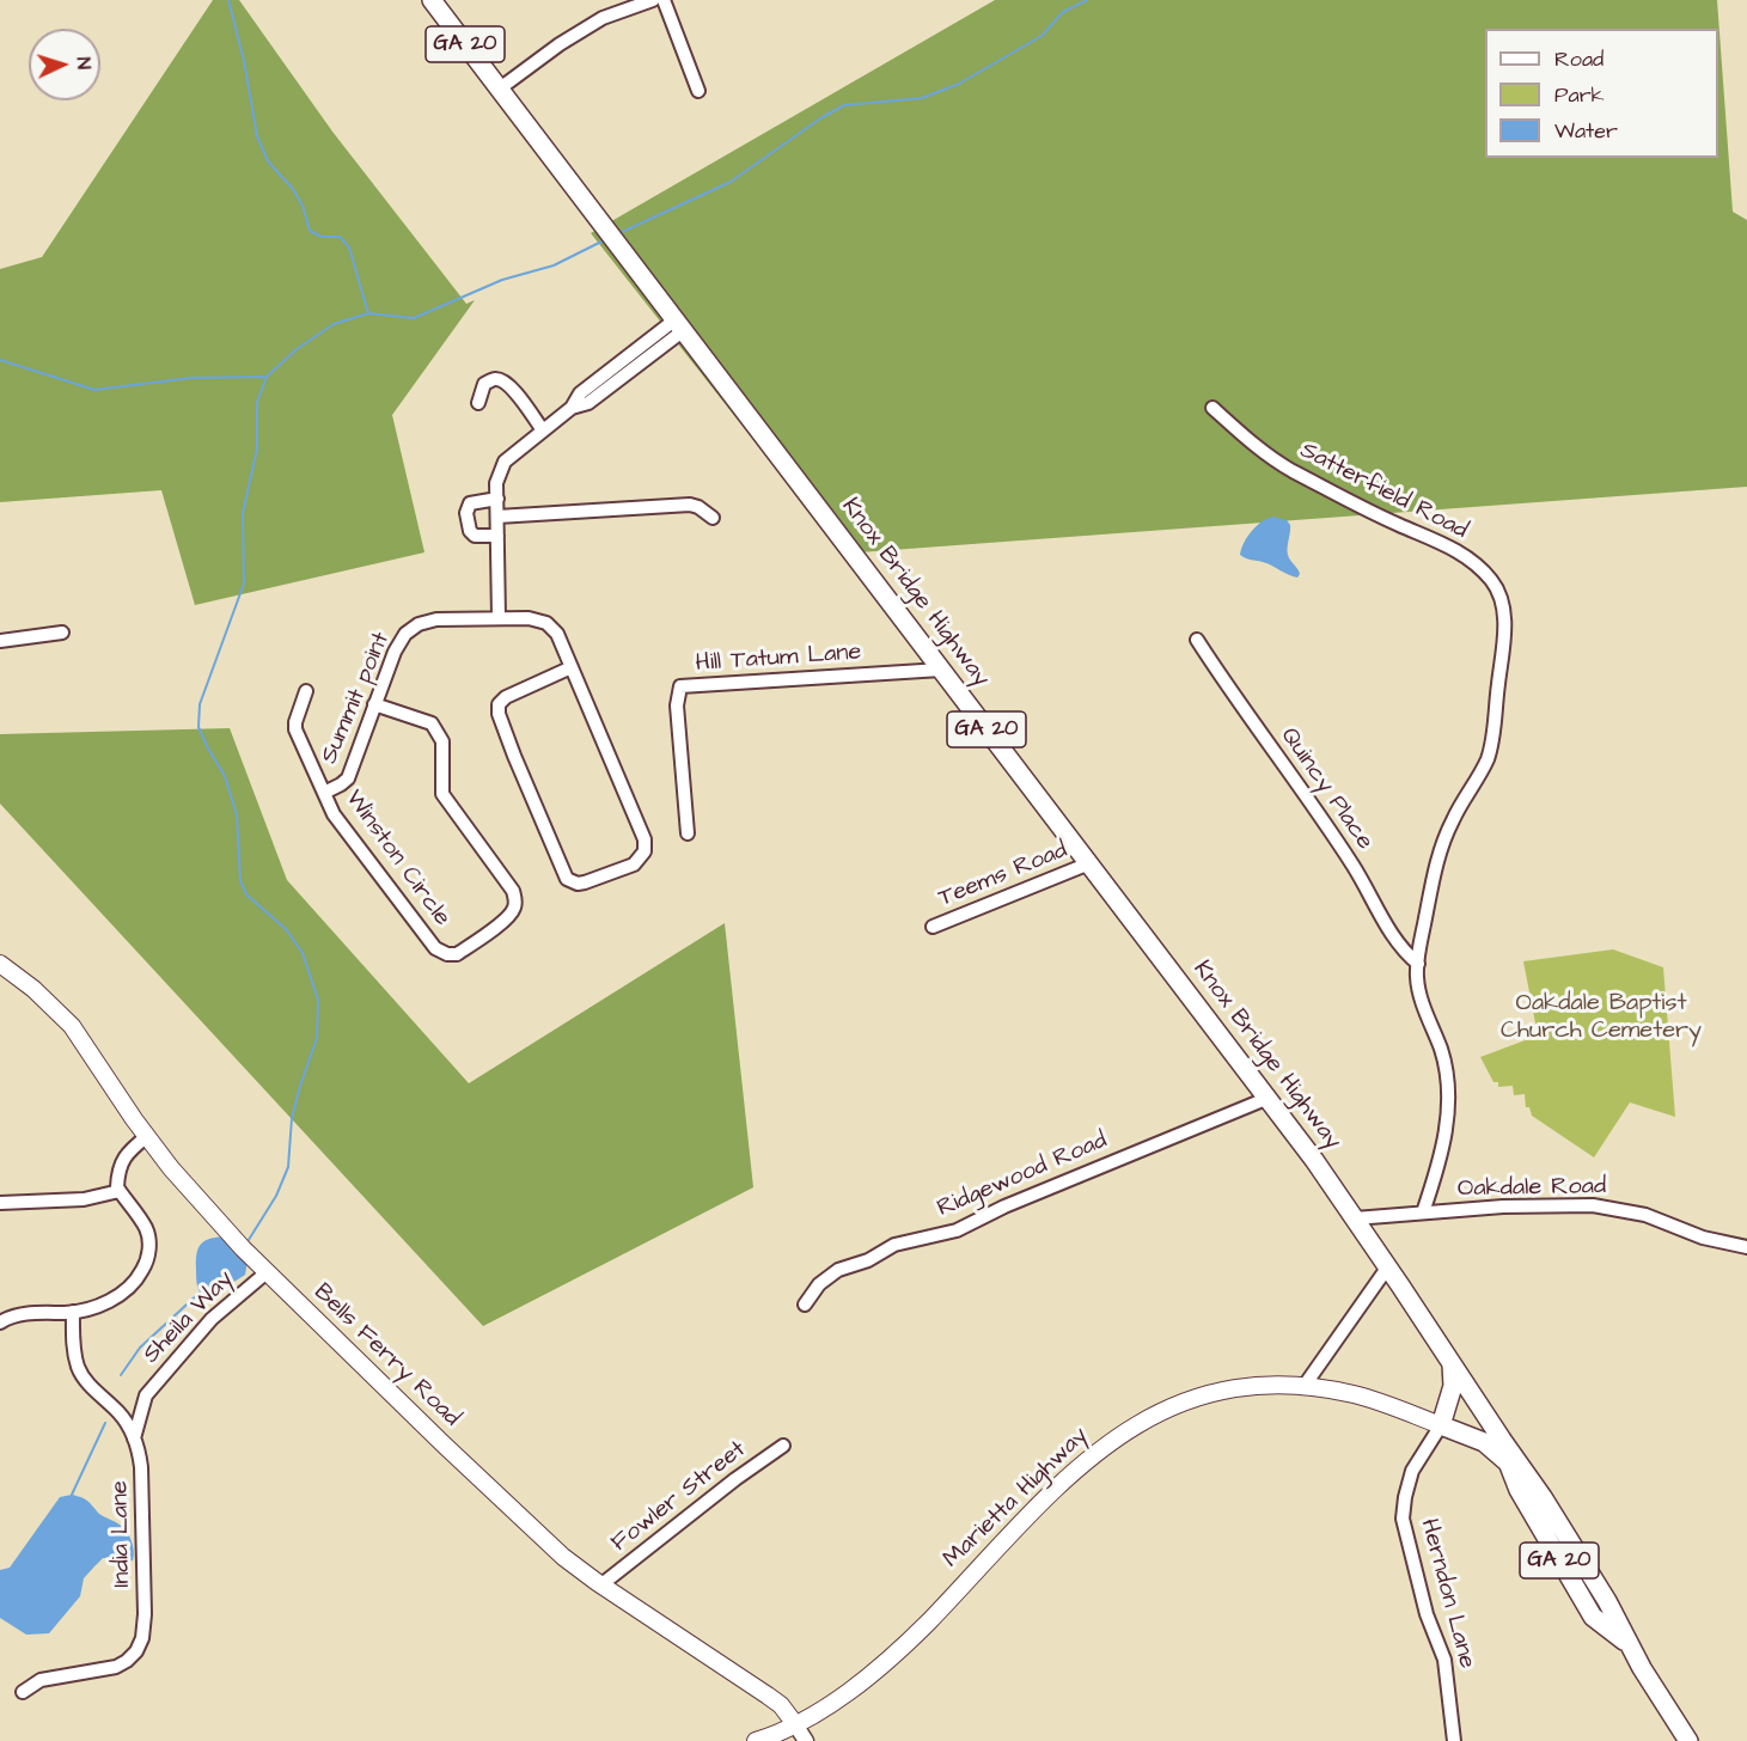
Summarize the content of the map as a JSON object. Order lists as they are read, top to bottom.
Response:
{
  "streets": {
    "main road": [
      "GA 20",
      "Knox Bridge Highway",
      "Bells Ferry Road",
      "Marietta Highway"
    ],
    "street": [
      "Satterfield Road",
      "Hill Tatum Lane",
      "Summit point",
      "Quincy Place",
      "Winston Circle",
      "Teems Road",
      "Ridgewood Road",
      "Oakdale Road",
      "Sheila Way",
      "Fowler Street",
      "India Lane",
      "Herndon Lane"
    ]
  },
  "crossings": [
    ["Satterfield Road", "Quincy Place"],
    ["Satterfield Road", "Oakdale Road"],
    ["Knox Bridge Highway", "Hill Tatum Lane"],
    ["Knox Bridge Highway", "Teems Road"],
    ["Knox Bridge Highway", "Ridgewood Road"],
    ["Knox Bridge Highway", "Oakdale Road"],
    ["Knox Bridge Highway", "Marietta Highway"],
    ["Summit point", "Winston Circle"],
    ["Oakdale Road", "Marietta Highway"],
    ["Sheila Way", "Bells Ferry Road"],
    ["Sheila Way", "India Lane"],
    ["Bells Ferry Road", "Fowler Street"],
    ["Bells Ferry Road", "Marietta Highway"],
    ["Marietta Highway", "Herndon Lane"]
  ],
  "parks": ["Oakdale Baptist Church Cemetery"],
  "legend": ["Road", "Park", "Water"],
  "north": "right"
}
